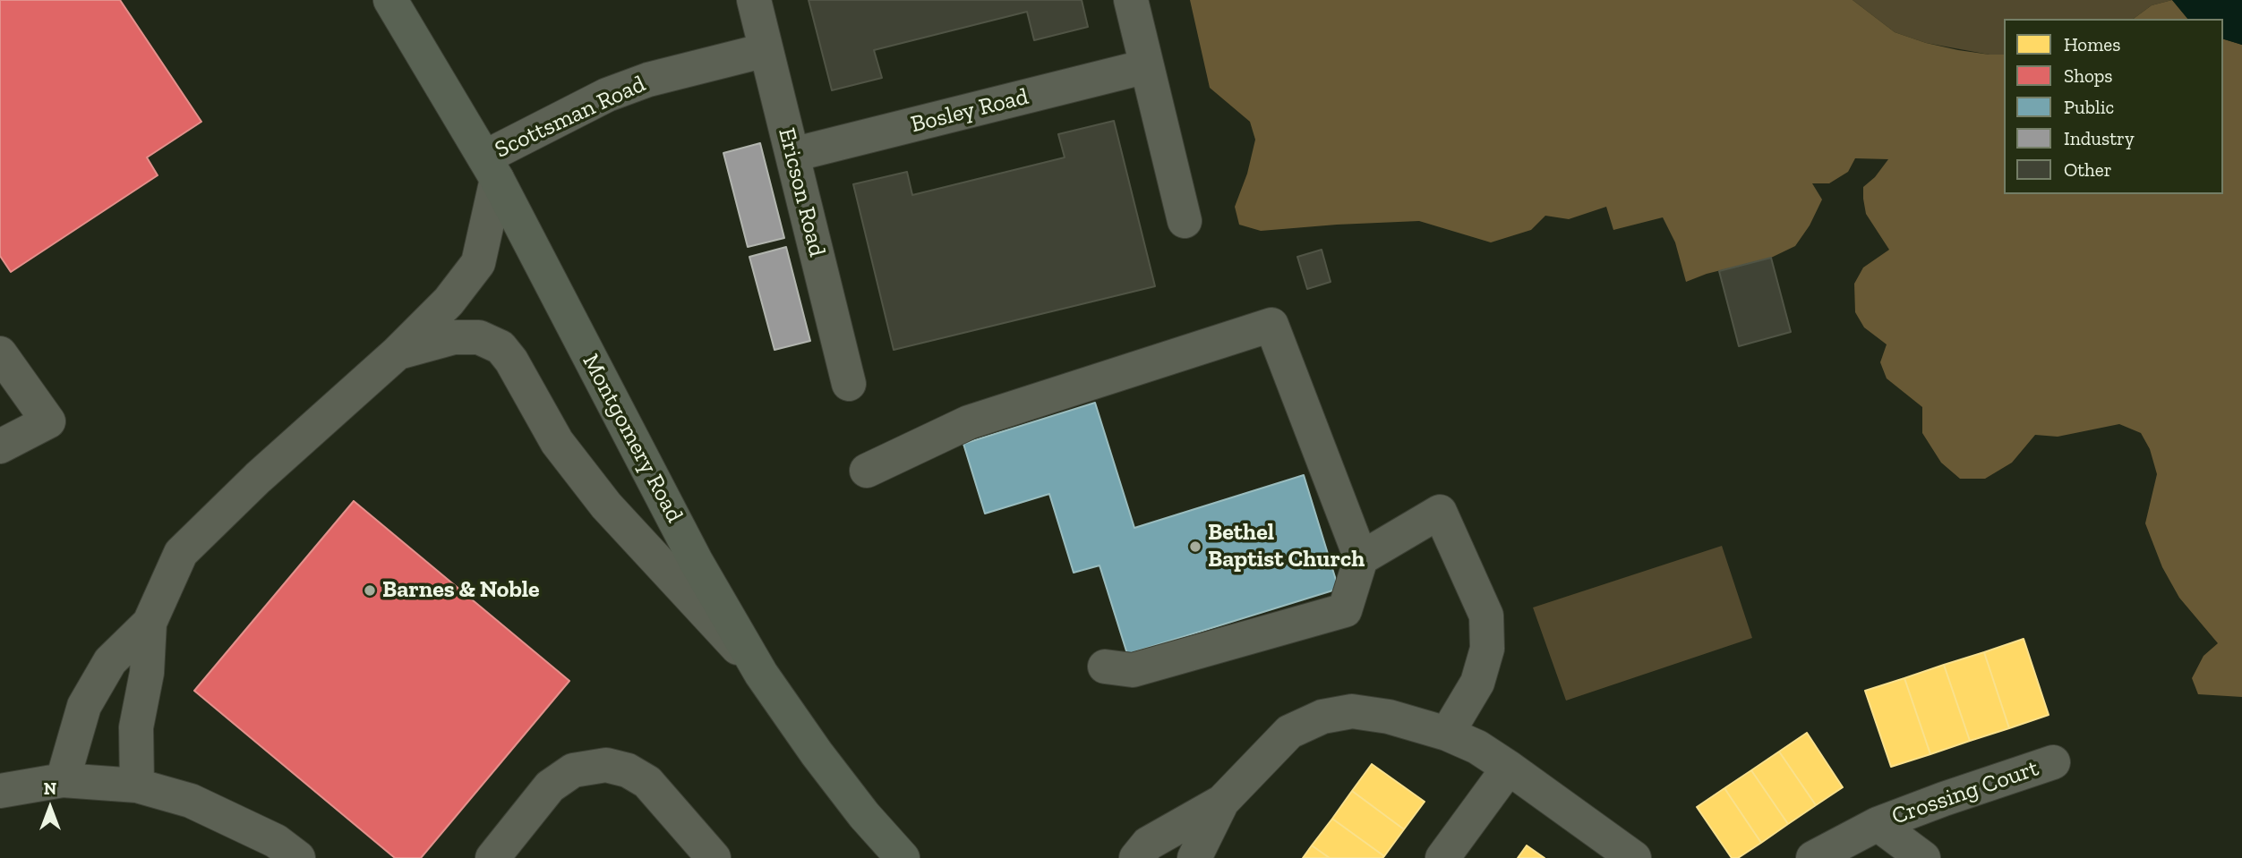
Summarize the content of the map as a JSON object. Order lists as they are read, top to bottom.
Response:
{
  "streets": {
    "main road": ["Montgomery Road"],
    "street": [
      "Bosley Road",
      "Scottsman Road",
      "Ericson Road",
      "Crossing Court"
    ]
  },
  "crossings": [
    ["Bosley Road", "Ericson Road"],
    ["Scottsman Road", "Ericson Road"],
    ["Scottsman Road", "Montgomery Road"]
  ],
  "places": ["Bethel Baptist Church", "Barnes & Noble"],
  "legend": [
    "Homes",
    "Shops",
    "Public",
    "Industry",
    "Other"
  ],
  "north": "top"
}
